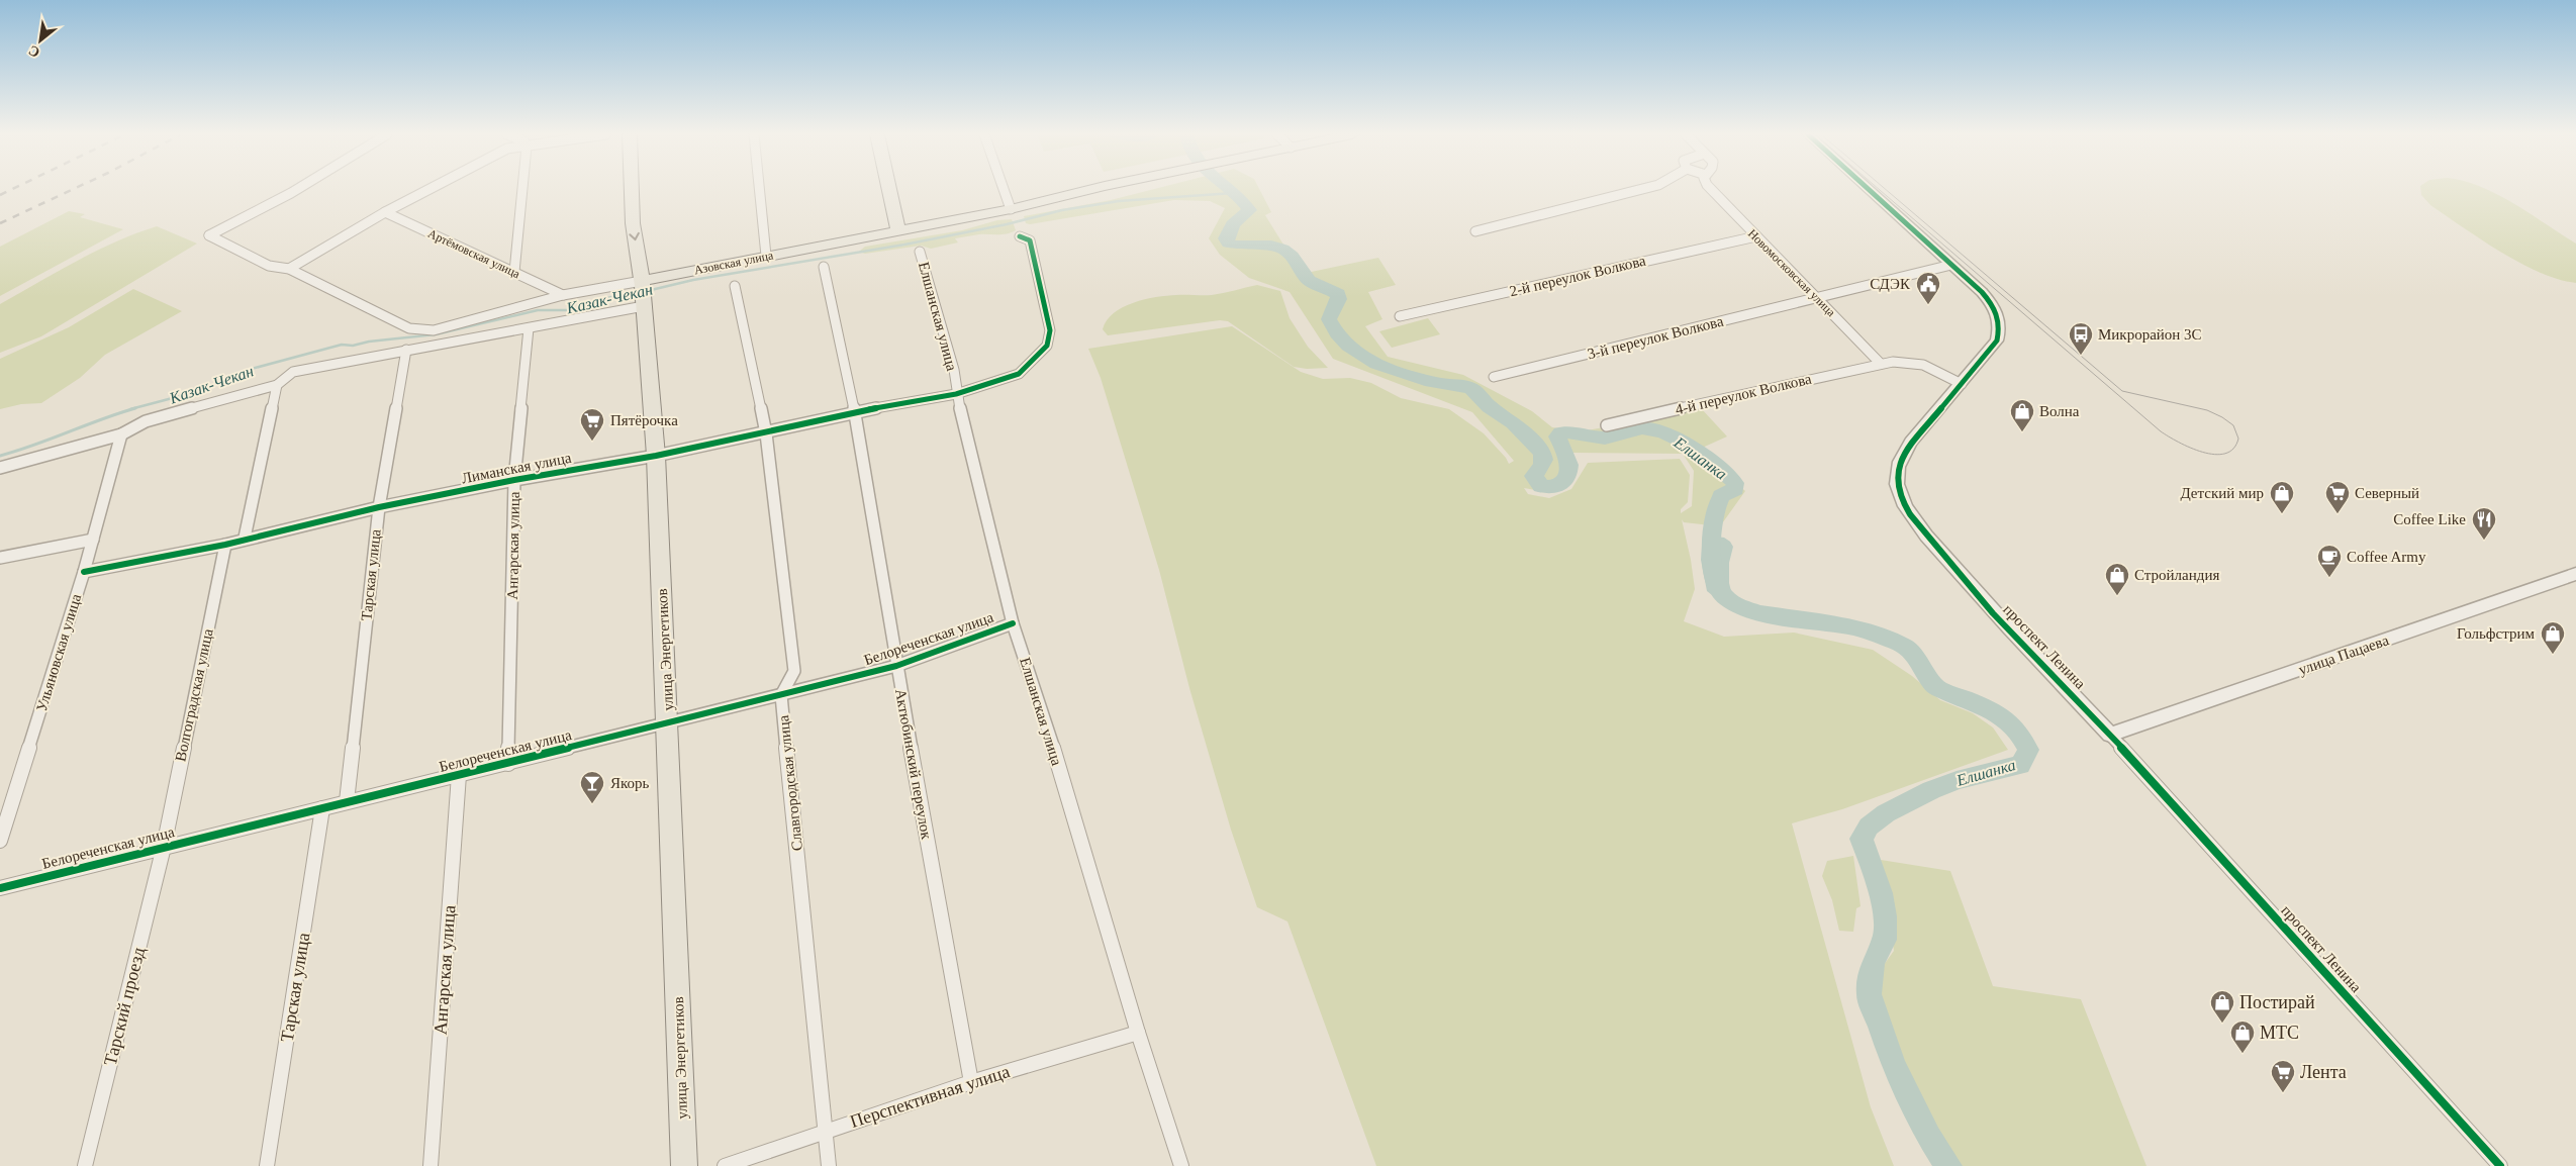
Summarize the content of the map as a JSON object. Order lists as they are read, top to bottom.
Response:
{
  "streets": {
    "main road": ["Азовская улица", "улица Энергетиков"],
    "street": [
      "Артёмовская улица",
      "Новомосковская улица",
      "2-й переулок Волкова",
      "Елшанская улица",
      "3-й переулок Волкова",
      "4-й переулок Волкова",
      "Лиманская улица",
      "Ангарская улица",
      "Тарская улица",
      "Белореченская улица",
      "проспект Ленина",
      "Ульяновская улица",
      "улица Пацаева",
      "Волгоградская улица",
      "Актюбинский переулок",
      "Славгородская улица",
      "Тарский проезд",
      "Перспективная улица"
    ]
  },
  "crossings": [
    ["Артёмовская улица", "Азовская улица"],
    ["Азовская улица", "улица Энергетиков"],
    ["Новомосковская улица", "2-й переулок Волкова"],
    ["Новомосковская улица", "3-й переулок Волкова"],
    ["Новомосковская улица", "4-й переулок Волкова"],
    ["Елшанская улица", "Лиманская улица"],
    ["Елшанская улица", "Белореченская улица"],
    ["Елшанская улица", "Перспективная улица"],
    ["3-й переулок Волкова", "проспект Ленина"],
    ["4-й переулок Волкова", "проспект Ленина"],
    ["Лиманская улица", "Ангарская улица"],
    ["Лиманская улица", "Тарская улица"],
    ["Лиманская улица", "улица Энергетиков"],
    ["Лиманская улица", "Ульяновская улица"],
    ["Лиманская улица", "Волгоградская улица"],
    ["Лиманская улица", "Актюбинский переулок"],
    ["Лиманская улица", "Славгородская улица"],
    ["Ангарская улица", "Белореченская улица"],
    ["Тарская улица", "Белореченская улица"],
    ["Белореченская улица", "улица Энергетиков"],
    ["Белореченская улица", "Волгоградская улица"],
    ["Белореченская улица", "Актюбинский переулок"],
    ["Белореченская улица", "Славгородская улица"],
    ["Белореченская улица", "Тарский проезд"],
    ["проспект Ленина", "улица Пацаева"],
    ["Волгоградская улица", "Тарский проезд"],
    ["Актюбинский переулок", "Перспективная улица"],
    ["Славгородская улица", "Перспективная улица"]
  ],
  "water": ["Казак-Чекан", "Елшанка"],
  "places": {
    "public building": ["СДЭК"],
    "bus stop": ["Микрорайон 3С"],
    "shop": [
      "Волна",
      "Детский мир",
      "Стройландия",
      "Гольфстрим",
      "Постирай",
      "МТС"
    ],
    "supermarket": ["Пятёрочка", "Северный", "Лента"],
    "restaurant": ["Coffee Like"],
    "cafe": ["Coffee Army"],
    "bar": ["Якорь"]
  },
  "north": "bottom left"
}
